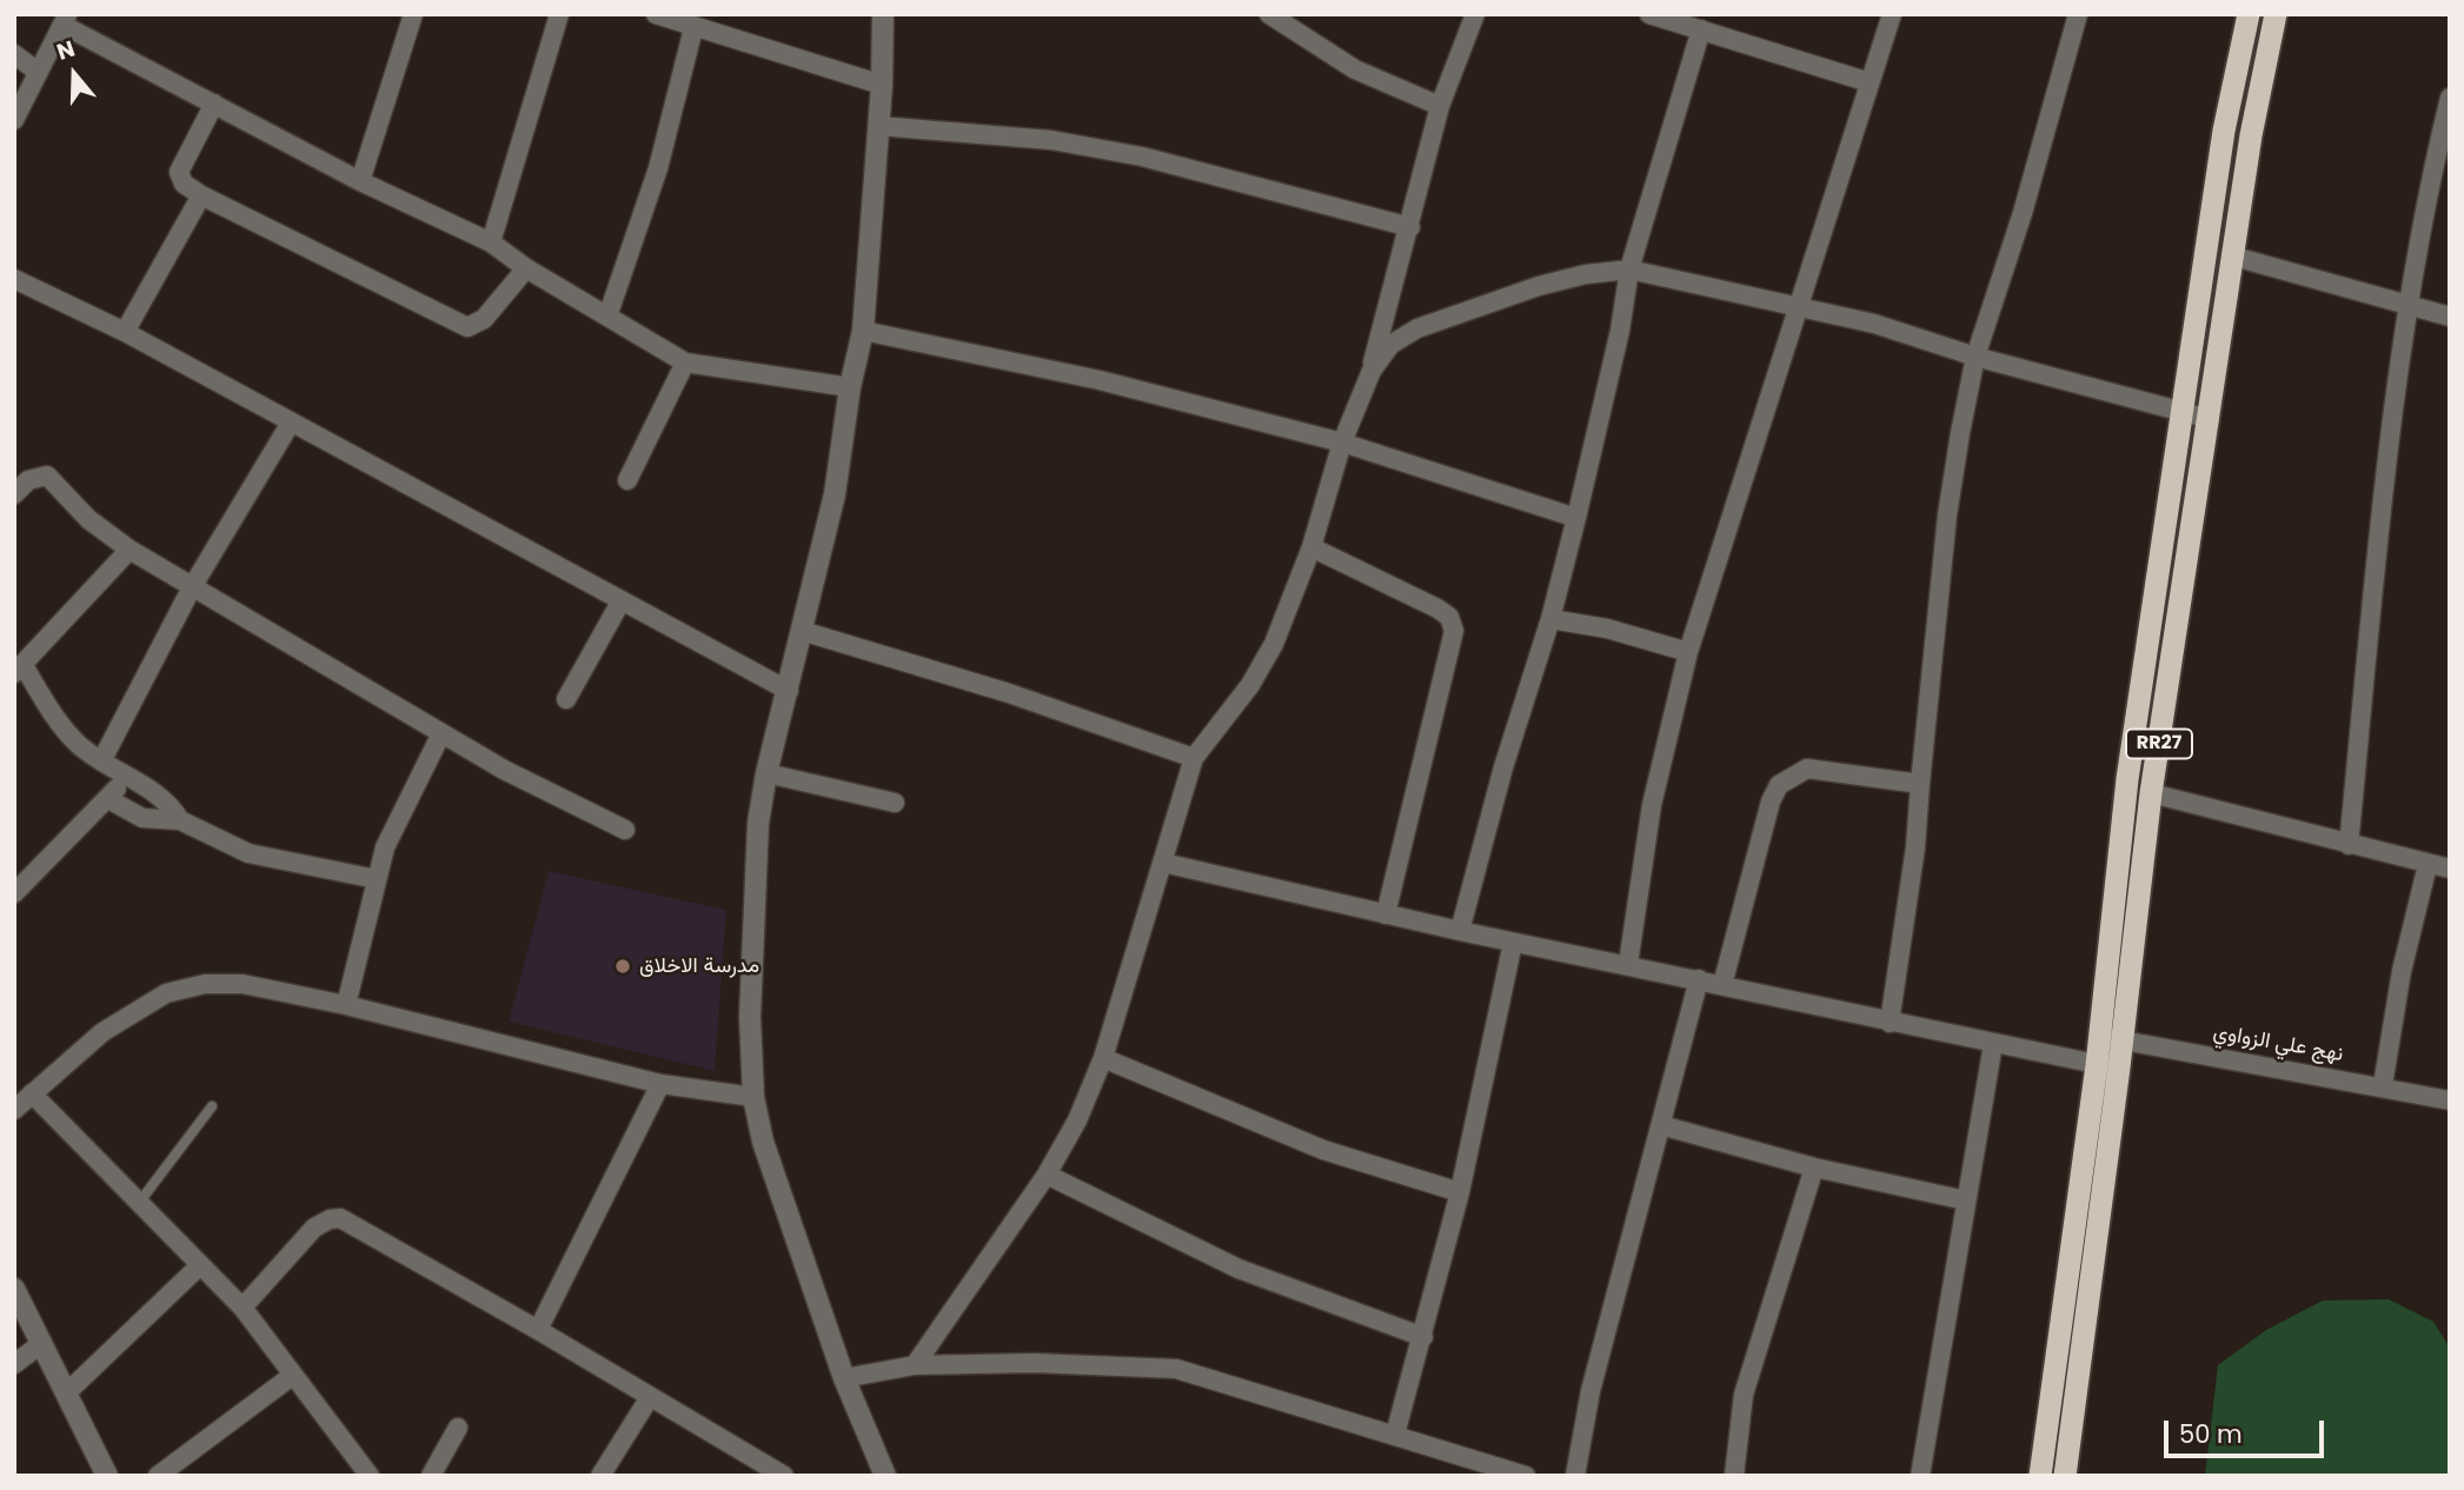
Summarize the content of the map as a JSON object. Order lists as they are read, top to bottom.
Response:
{
  "streets": {
    "highway": ["RR27"],
    "street": ["نهج علي الزواوي"]
  },
  "crossings": [
    ["RR27", "نهج علي الزواوي"]
  ],
  "places": ["مدرسة الاخلاق"],
  "scale_bar": "50 m",
  "north": "top"
}
